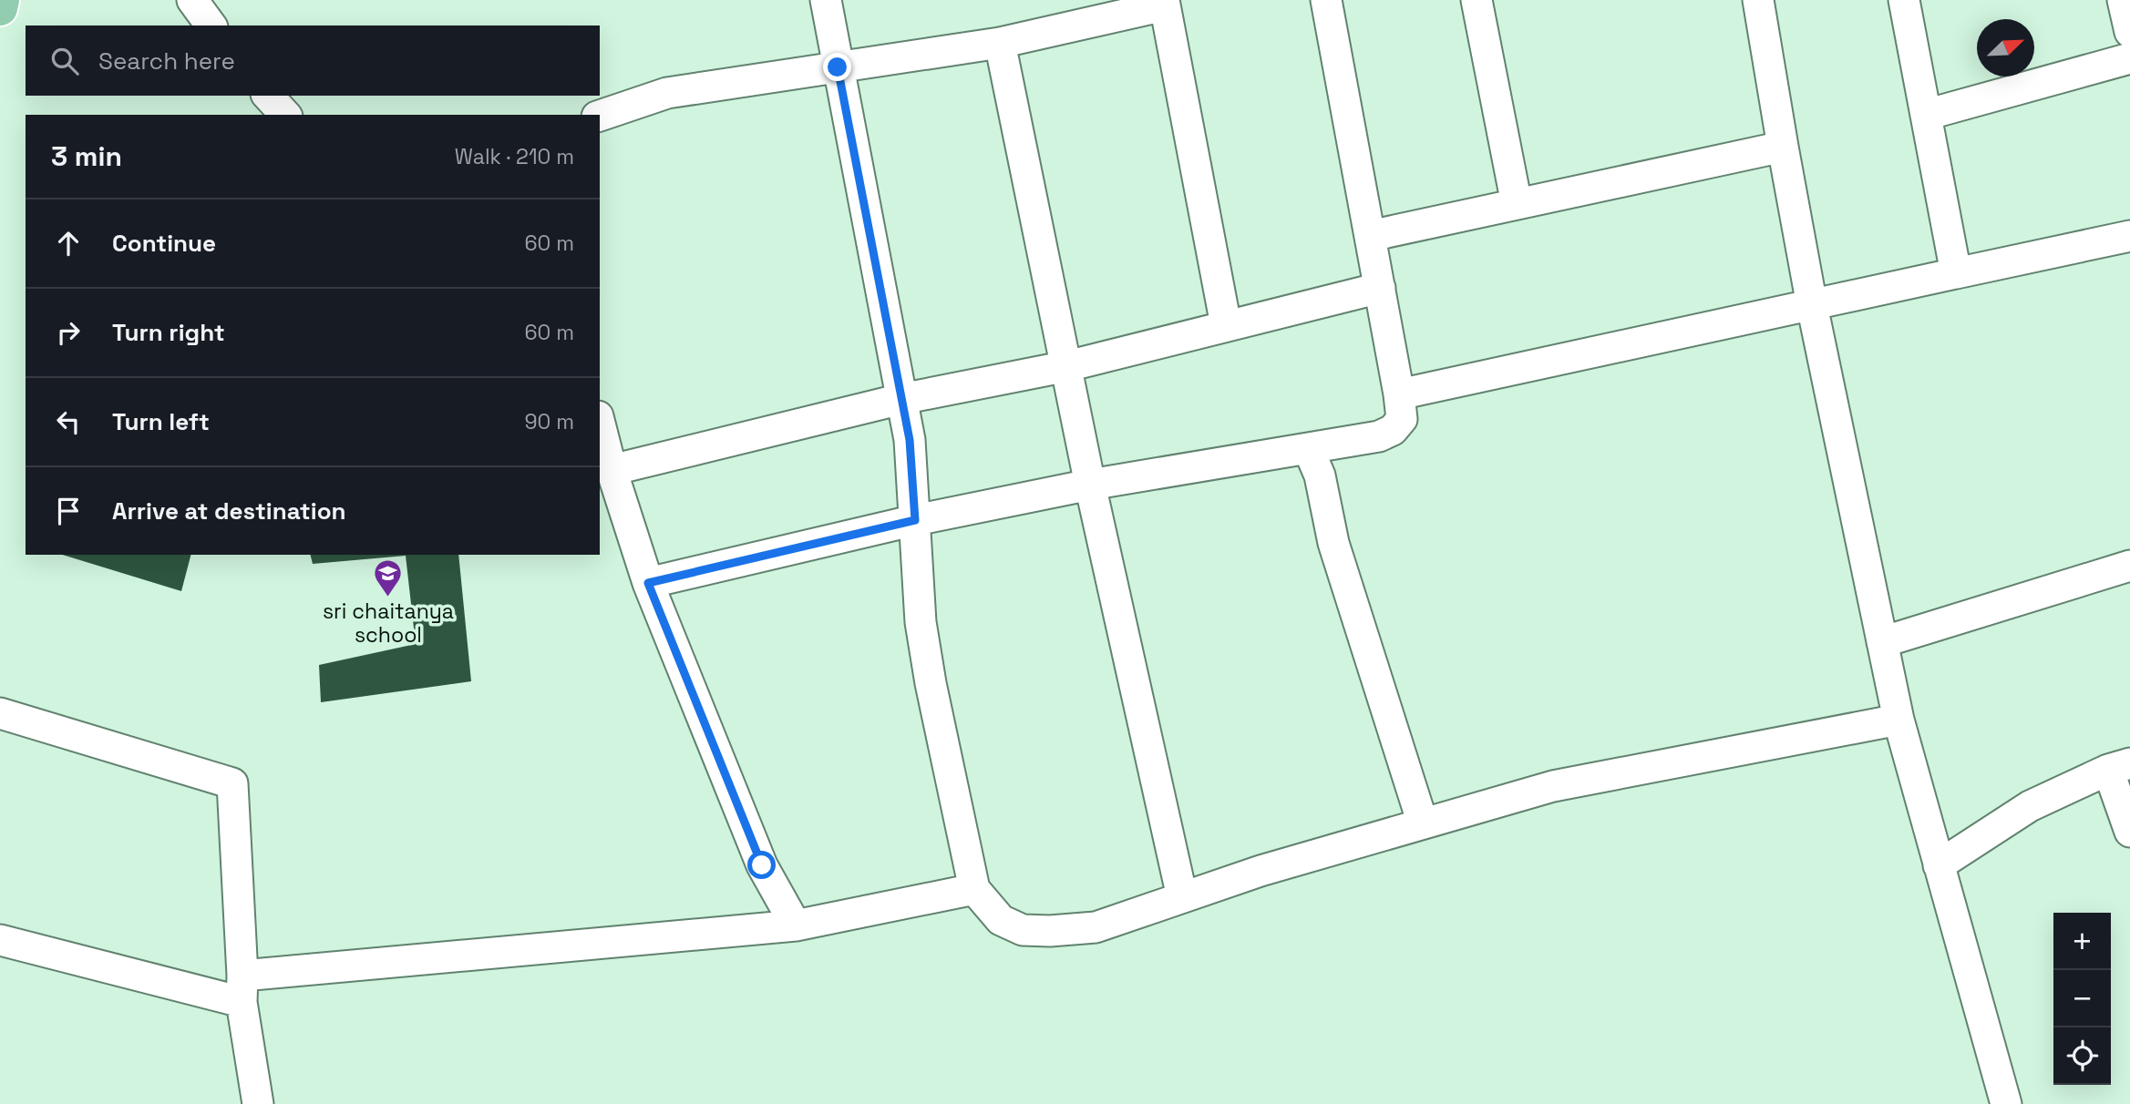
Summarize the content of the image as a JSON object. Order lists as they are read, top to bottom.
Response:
{
  "places": {
    "school or university": ["sri chaitanya school"]
  },
  "north": "top right",
  "page": {
    "search": "Search here",
    "heading": ["3 min", "Walk · 210 m"],
    "list": [
      ["Continue", "60 m"],
      ["Turn right", "60 m"],
      ["Turn left", "90 m"],
      "Arrive at destination"
    ],
    "map_buttons": ["+", "−"]
  }
}
